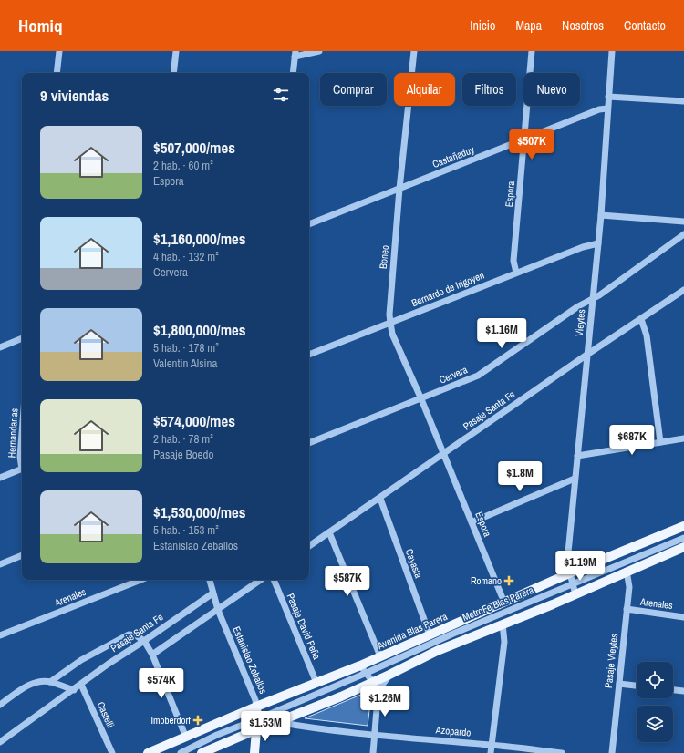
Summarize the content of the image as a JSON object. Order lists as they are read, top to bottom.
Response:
{
  "streets": {
    "main road": ["Avenida Blas Parera", "Estanislao Zeballos"],
    "street": [
      "Castañaduy",
      "Espora",
      "Boneo",
      "Bernardo de Irigoyen",
      "Vieytes",
      "Cervera",
      "Pasaje Santa Fe",
      "Hernandarias",
      "Cayasta",
      "Arenales",
      "MetroFe Blas Parera",
      "Pasaje David Peña",
      "Pasaje Vieytes",
      "Castelli",
      "Azopardo"
    ]
  },
  "crossings": [
    ["Castañaduy", "Espora"],
    ["Castañaduy", "Boneo"],
    ["Castañaduy", "Vieytes"],
    ["Espora", "Boneo"],
    ["Espora", "Bernardo de Irigoyen"],
    ["Espora", "Pasaje Santa Fe"],
    ["Espora", "Avenida Blas Parera"],
    ["Boneo", "Bernardo de Irigoyen"],
    ["Boneo", "Cervera"],
    ["Boneo", "Pasaje Santa Fe"],
    ["Bernardo de Irigoyen", "Vieytes"],
    ["Vieytes", "Cervera"],
    ["Vieytes", "Pasaje Santa Fe"],
    ["Vieytes", "MetroFe Blas Parera"],
    ["Vieytes", "Avenida Blas Parera"],
    ["Pasaje Santa Fe", "Cayasta"],
    ["Pasaje Santa Fe", "Estanislao Zeballos"],
    ["Pasaje Santa Fe", "Castelli"],
    ["Cayasta", "Avenida Blas Parera"],
    ["Arenales", "Pasaje Vieytes"],
    ["MetroFe Blas Parera", "Estanislao Zeballos"],
    ["Pasaje David Peña", "Avenida Blas Parera"],
    ["Avenida Blas Parera", "Estanislao Zeballos"]
  ],
  "places": {
    "health": ["Romano", "Imoberdorf"]
  },
  "page": {
    "header": "Homiq",
    "nav": [
      "Inicio",
      "Mapa",
      "Nosotros",
      "Contacto"
    ],
    "chip": [
      "Comprar",
      "Alquilar",
      "Filtros",
      "Nuevo"
    ],
    "heading": "9 viviendas",
    "list": [
      {
        "name": "$507,000/mes",
        "note": "2 hab. · 60 m² · Espora"
      },
      {
        "name": "$1,160,000/mes",
        "note": "4 hab. · 132 m² · Cervera"
      },
      {
        "name": "$1,800,000/mes",
        "note": "5 hab. · 178 m² · Valentin Alsina"
      },
      {
        "name": "$574,000/mes",
        "note": "2 hab. · 78 m² · Pasaje Boedo"
      },
      {
        "name": "$1,530,000/mes",
        "note": "5 hab. · 153 m² · Estanislao Zeballos"
      }
    ],
    "price": [
      "$507K",
      "$1.16M",
      "$687K",
      "$1.8M",
      "$1.19M",
      "$587K",
      "$574K",
      "$1.26M",
      "$1.53M"
    ]
  }
}
